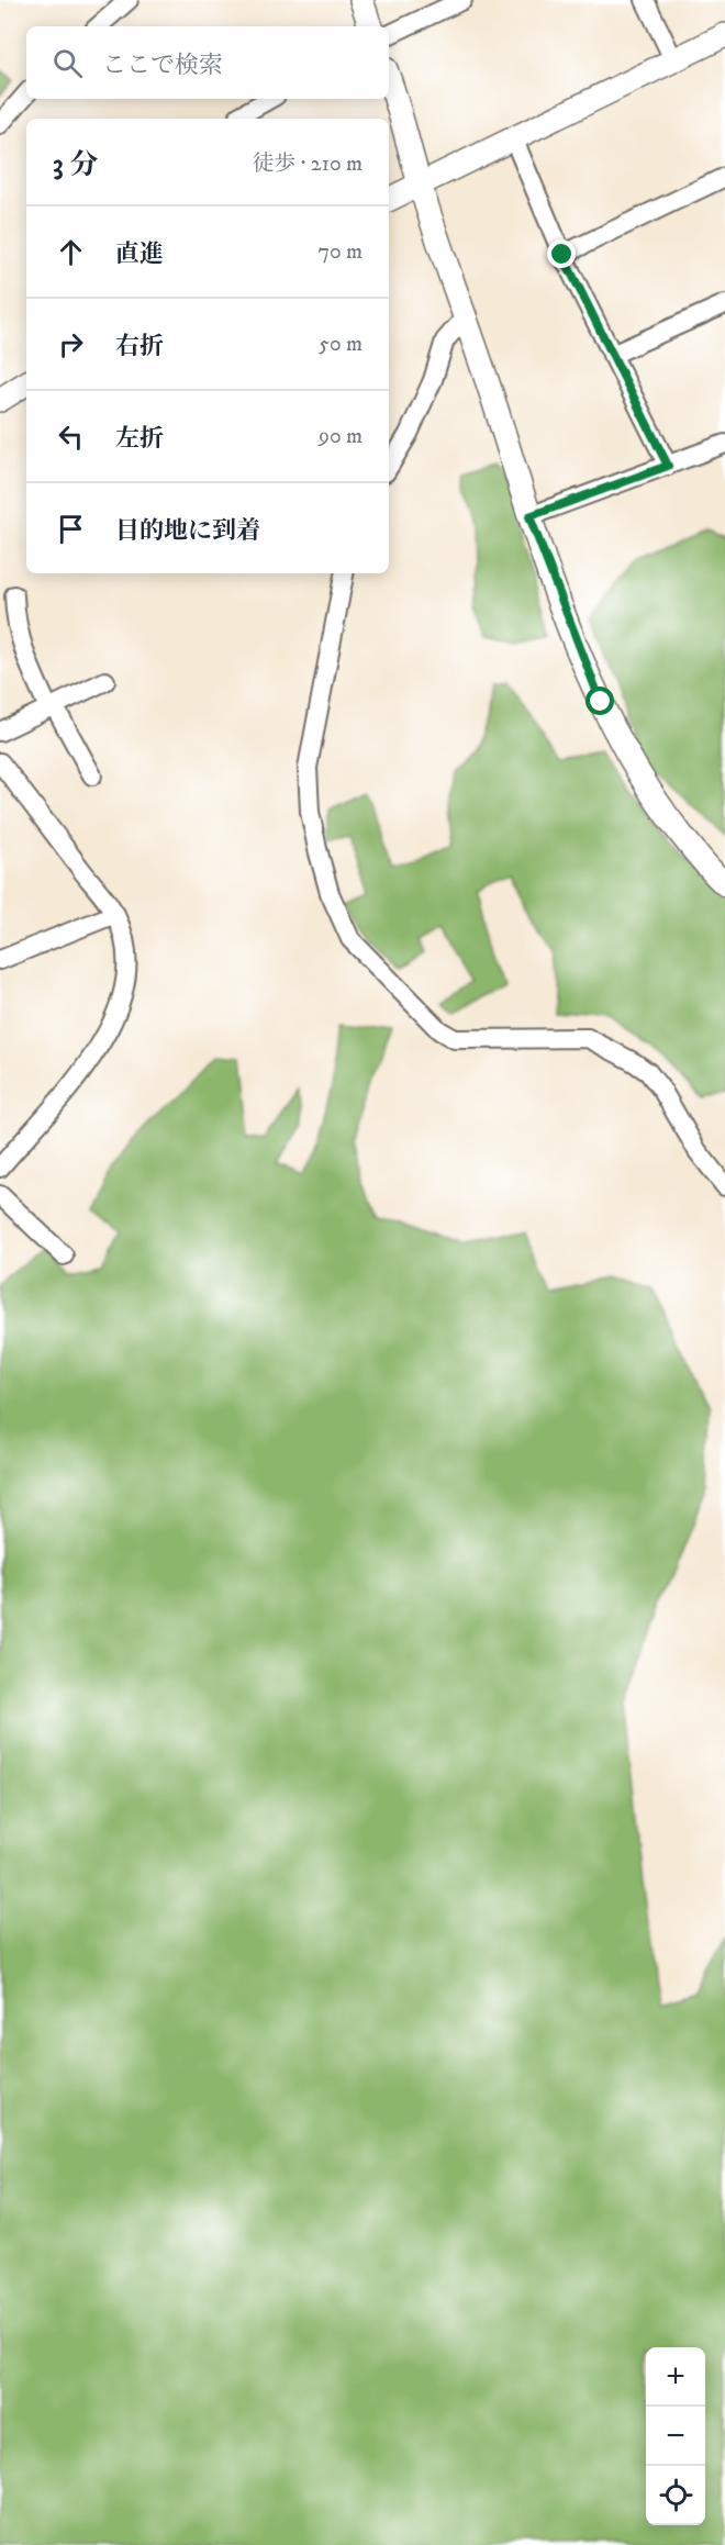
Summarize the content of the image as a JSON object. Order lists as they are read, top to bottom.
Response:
{
  "page": {
    "search": "ここで検索",
    "heading": ["3 分", "徒歩 · 210 m"],
    "list": [
      ["直進", "70 m"],
      ["右折", "50 m"],
      ["左折", "90 m"],
      "目的地に到着"
    ],
    "map_buttons": ["+", "−"]
  }
}
